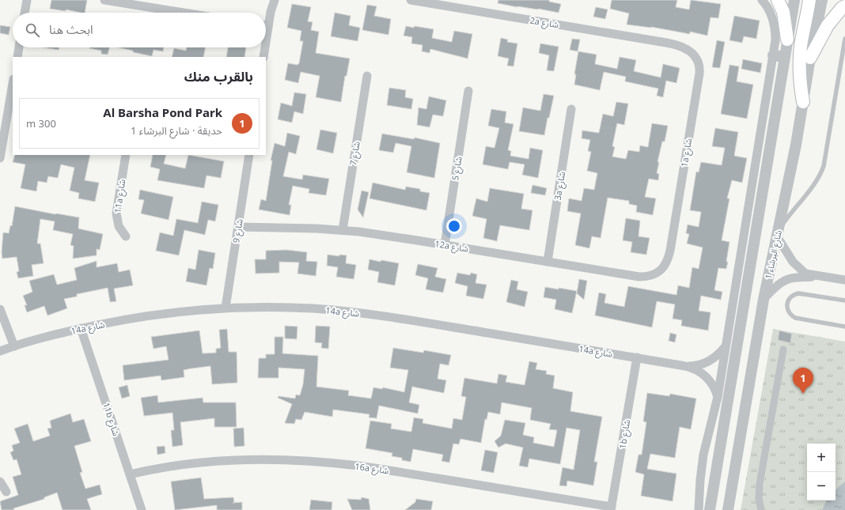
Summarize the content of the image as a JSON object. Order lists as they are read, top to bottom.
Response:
{
  "streets": {
    "street": [
      "2a شارع",
      "1a شارع",
      "شارع 7",
      "شارع 5",
      "3a شارع",
      "11a شارع",
      "شارع 9",
      "12a شارع",
      "شارع البرشاء 1",
      "14a شارع",
      "11b شارع",
      "1b شارع",
      "16a شارع"
    ]
  },
  "crossings": [
    ["2a شارع", "1a شارع"],
    ["1a شارع", "12a شارع"],
    ["شارع 7", "12a شارع"],
    ["شارع 5", "12a شارع"],
    ["3a شارع", "12a شارع"],
    ["شارع 9", "12a شارع"],
    ["شارع 9", "14a شارع"],
    ["14a شارع", "11b شارع"],
    ["14a شارع", "1b شارع"],
    ["11b شارع", "16a شارع"],
    ["1b شارع", "16a شارع"]
  ],
  "page": {
    "search": "ابحث هنا",
    "heading": "بالقرب منك",
    "list": [
      {
        "mark": "1",
        "name": "Al Barsha Pond Park",
        "note": "حديقة · شارع البرشاء 1",
        "value": "300 m"
      }
    ],
    "pins": "1",
    "map_buttons": ["+", "−"]
  }
}
